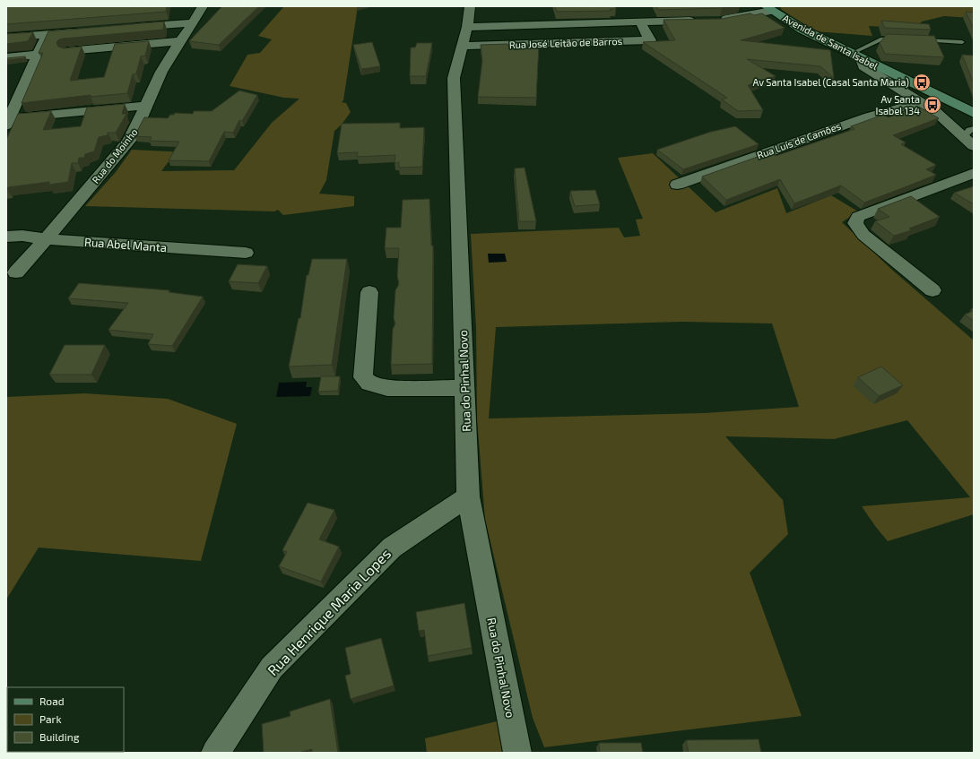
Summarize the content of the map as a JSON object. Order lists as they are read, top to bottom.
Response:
{
  "streets": {
    "street": [
      "Avenida de Santa Isabel",
      "Rua José Leitão de Barros",
      "Rua Luís de Camões",
      "Rua do Moinho",
      "Rua Abel Manta",
      "Rua do Pinhal Novo",
      "Rua Henrique Maria Lopes"
    ]
  },
  "crossings": [
    ["Rua José Leitão de Barros", "Rua do Pinhal Novo"],
    ["Rua do Moinho", "Rua Abel Manta"],
    ["Rua do Pinhal Novo", "Rua Henrique Maria Lopes"]
  ],
  "places": {
    "bus stop": ["Av Santa Isabel (Casal Santa Maria)", "Av Santa Isabel 134"]
  },
  "legend": ["Road", "Park", "Building"]
}
